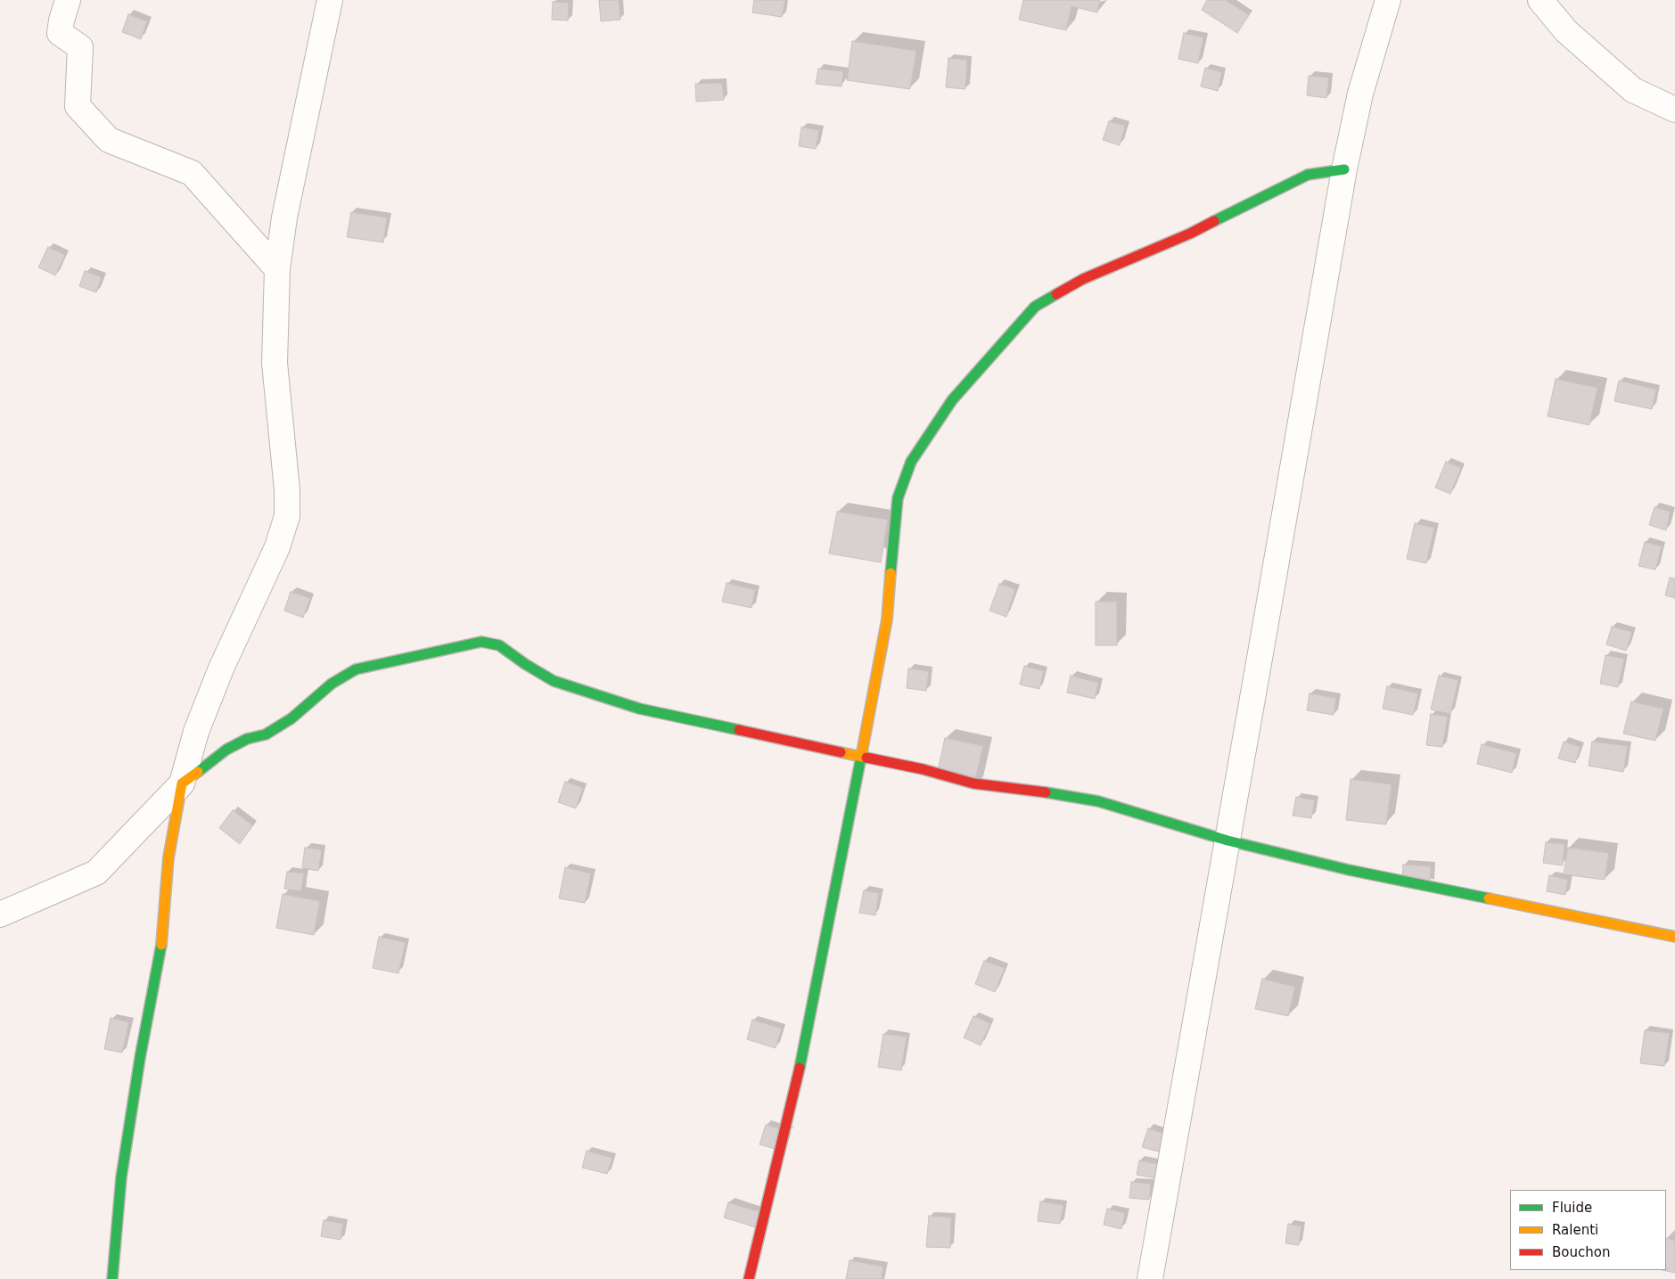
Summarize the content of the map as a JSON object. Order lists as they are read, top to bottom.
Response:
{
  "legend": ["Fluide", "Ralenti", "Bouchon"]
}
